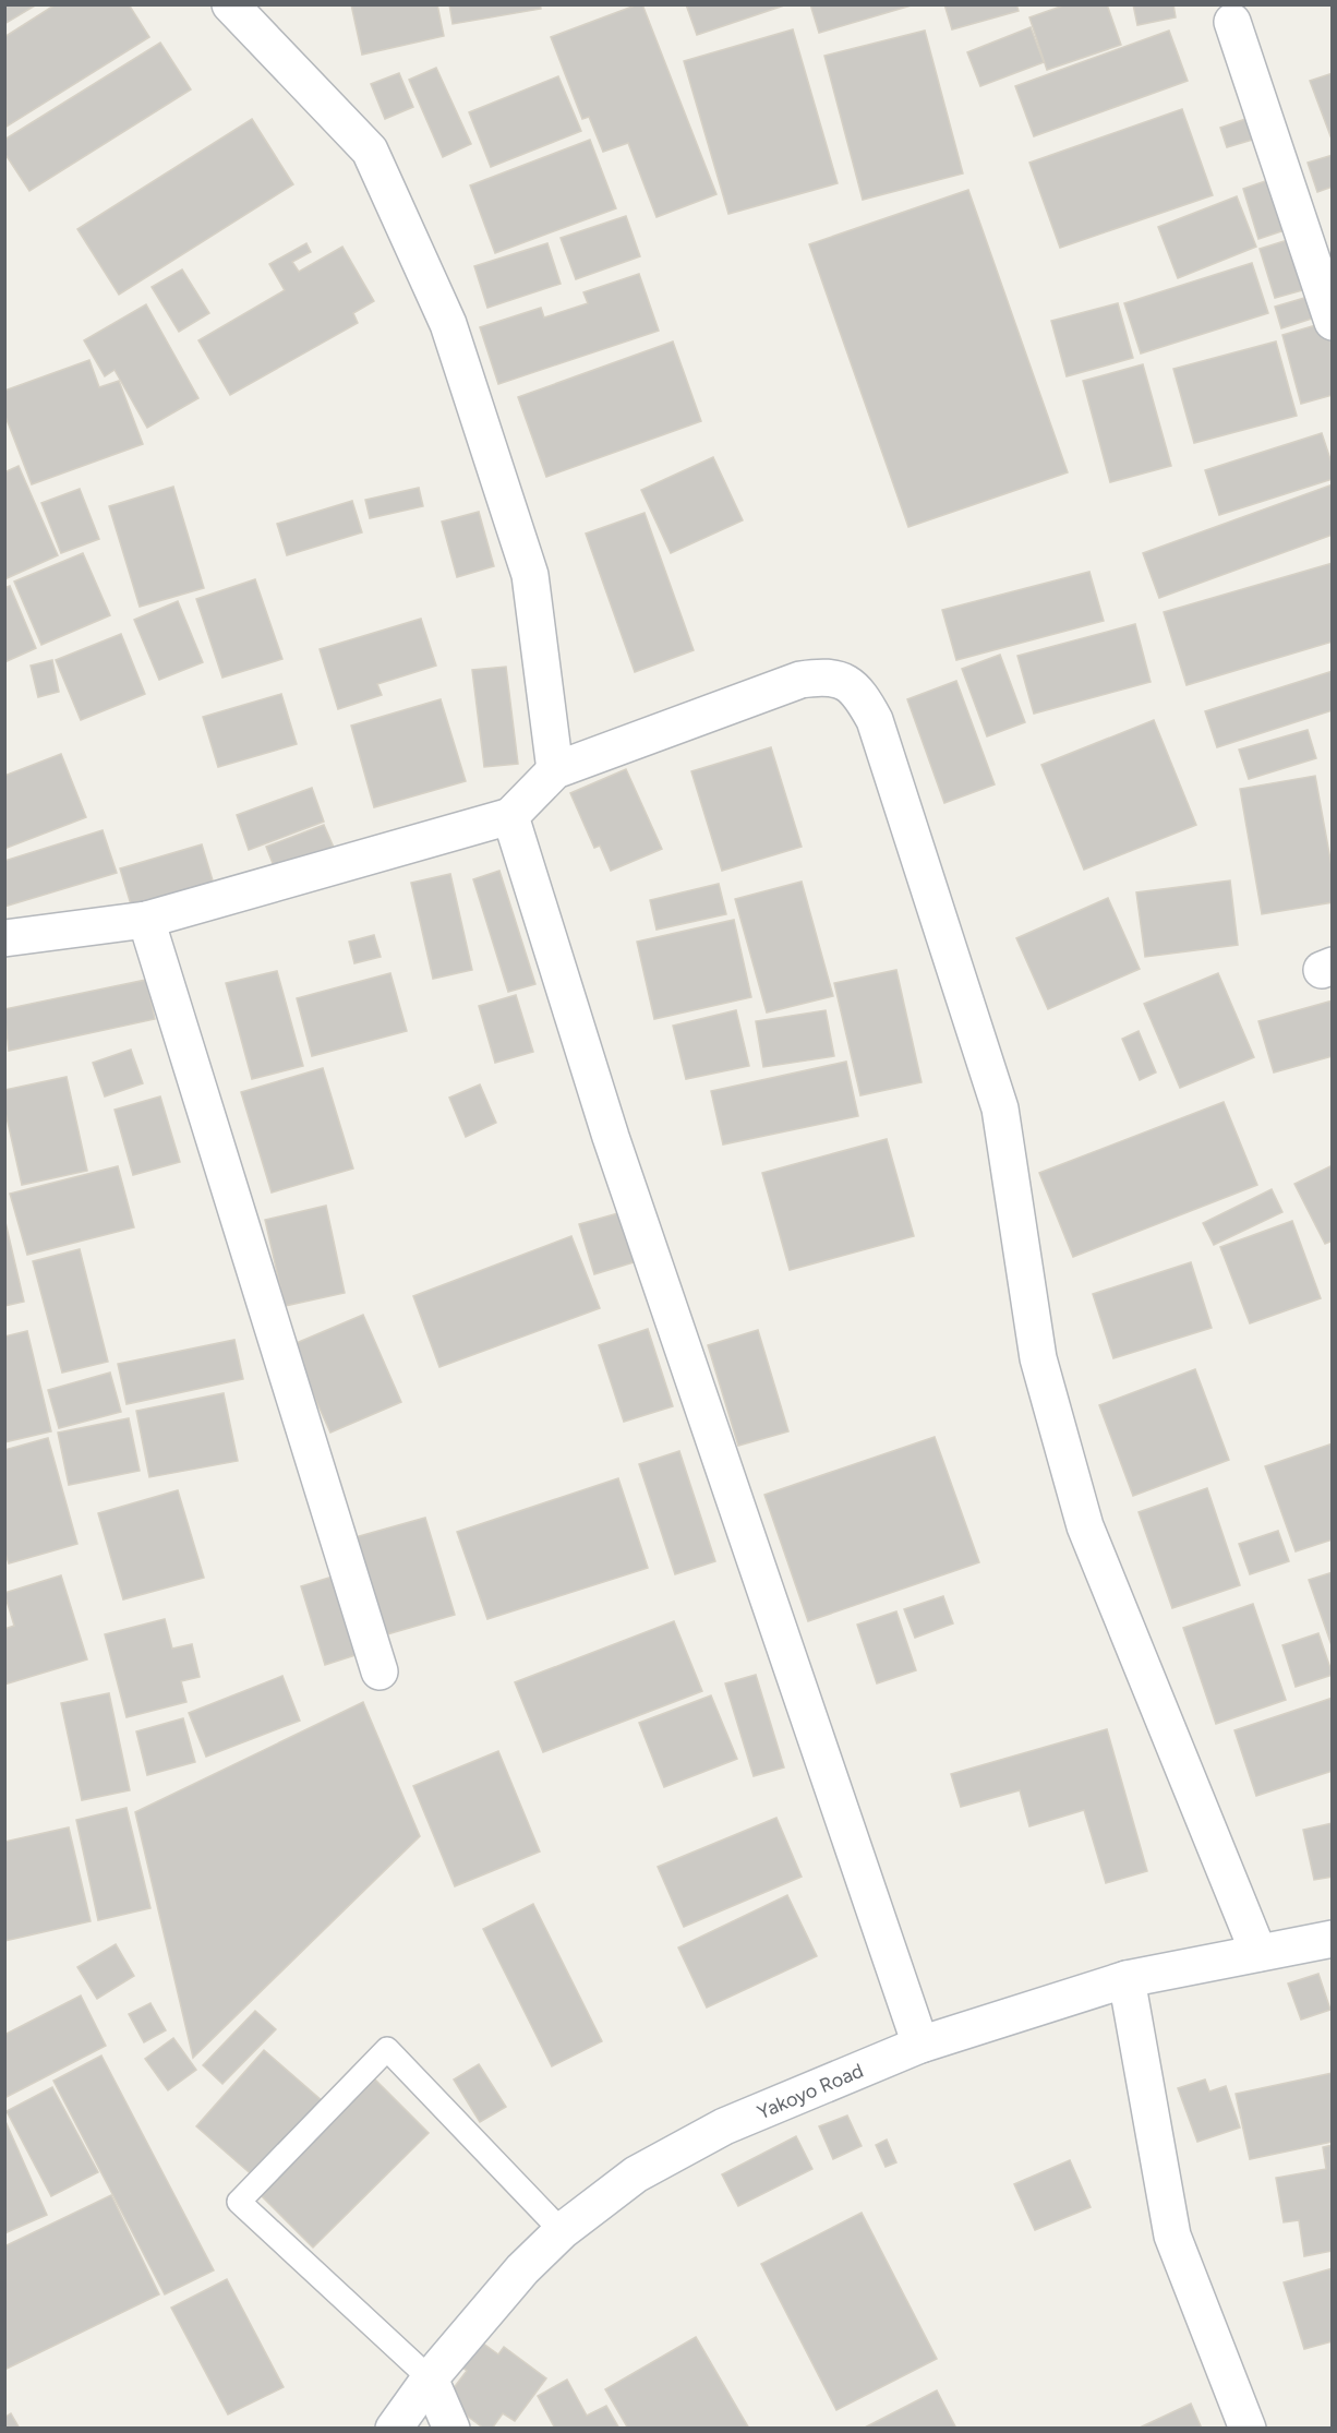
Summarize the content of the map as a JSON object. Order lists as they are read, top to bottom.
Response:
{
  "streets": {
    "street": ["Yakoyo Road"]
  }
}
